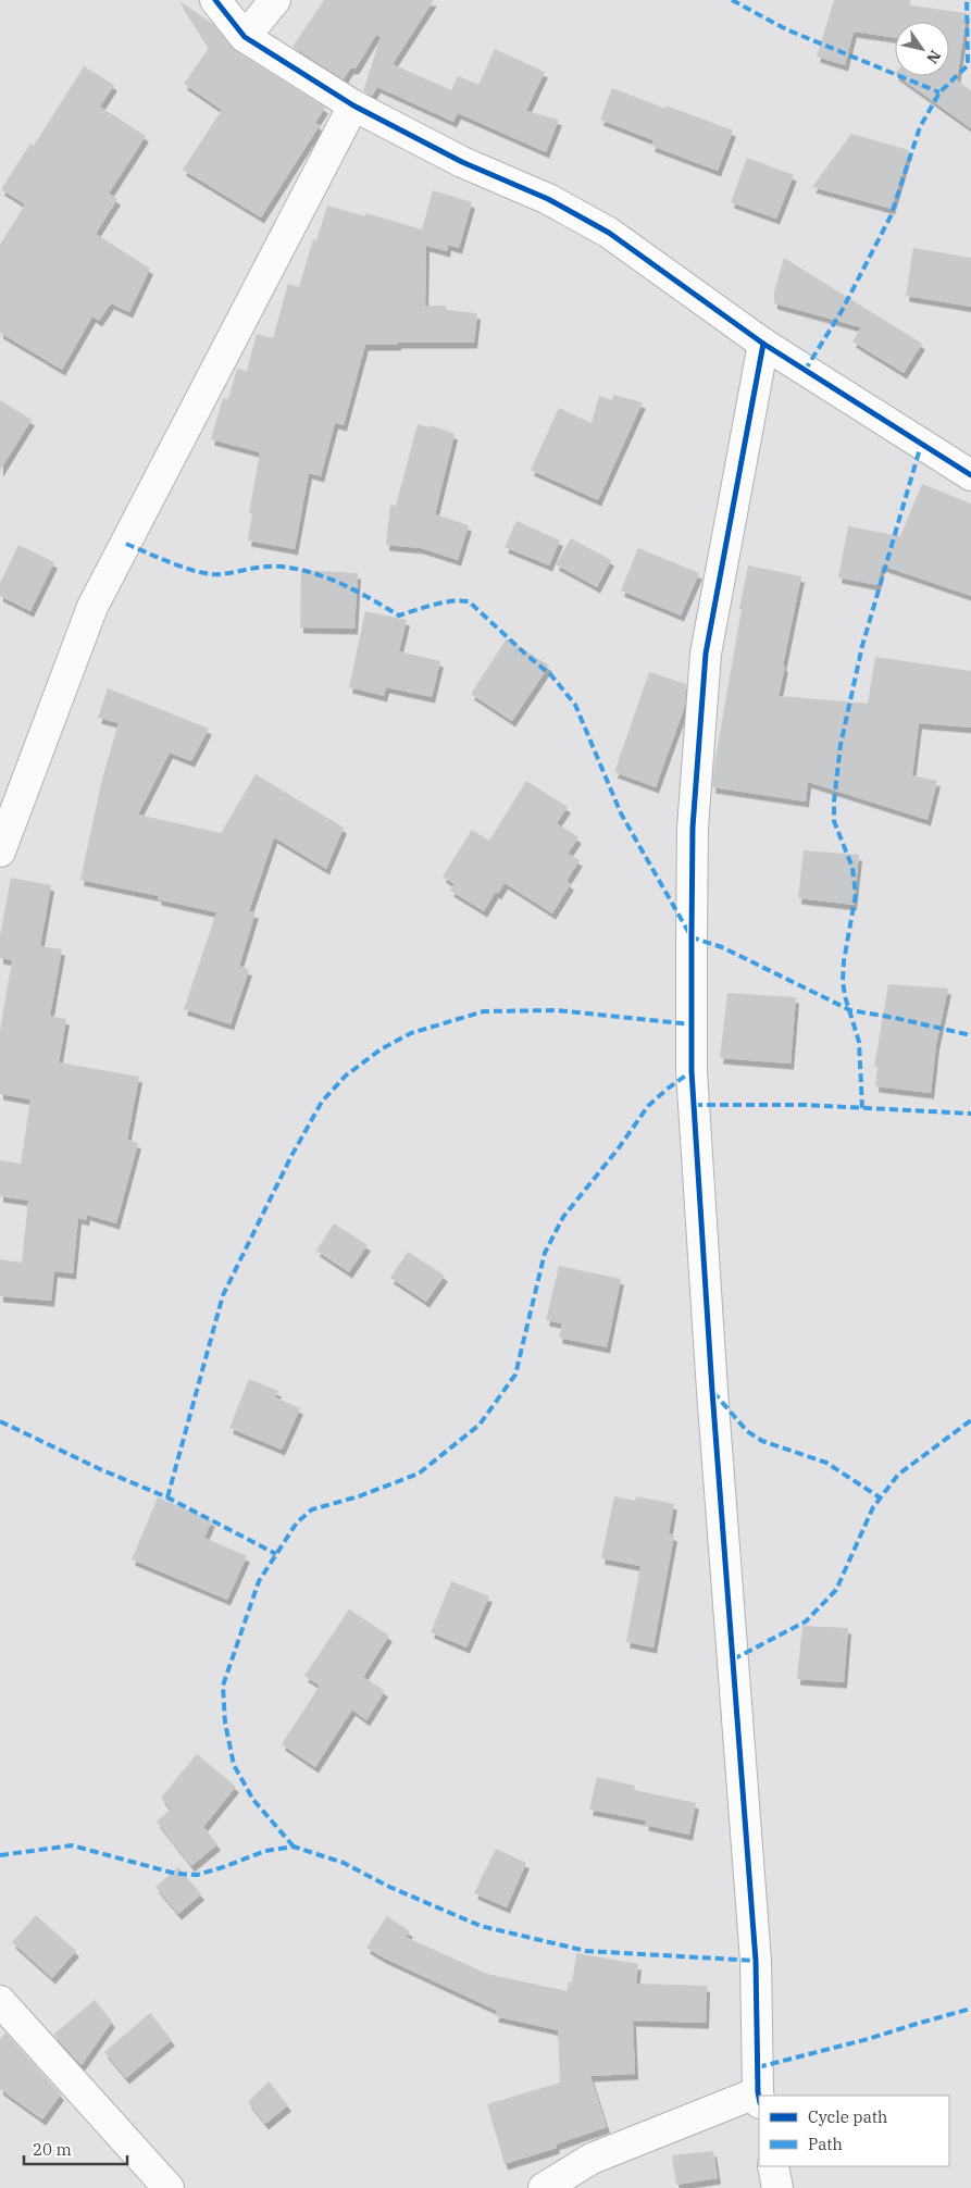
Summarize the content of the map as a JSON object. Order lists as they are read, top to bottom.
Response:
{
  "legend": ["Cycle path", "Path"],
  "scale_bar": "20 m",
  "north": "bottom right"
}
